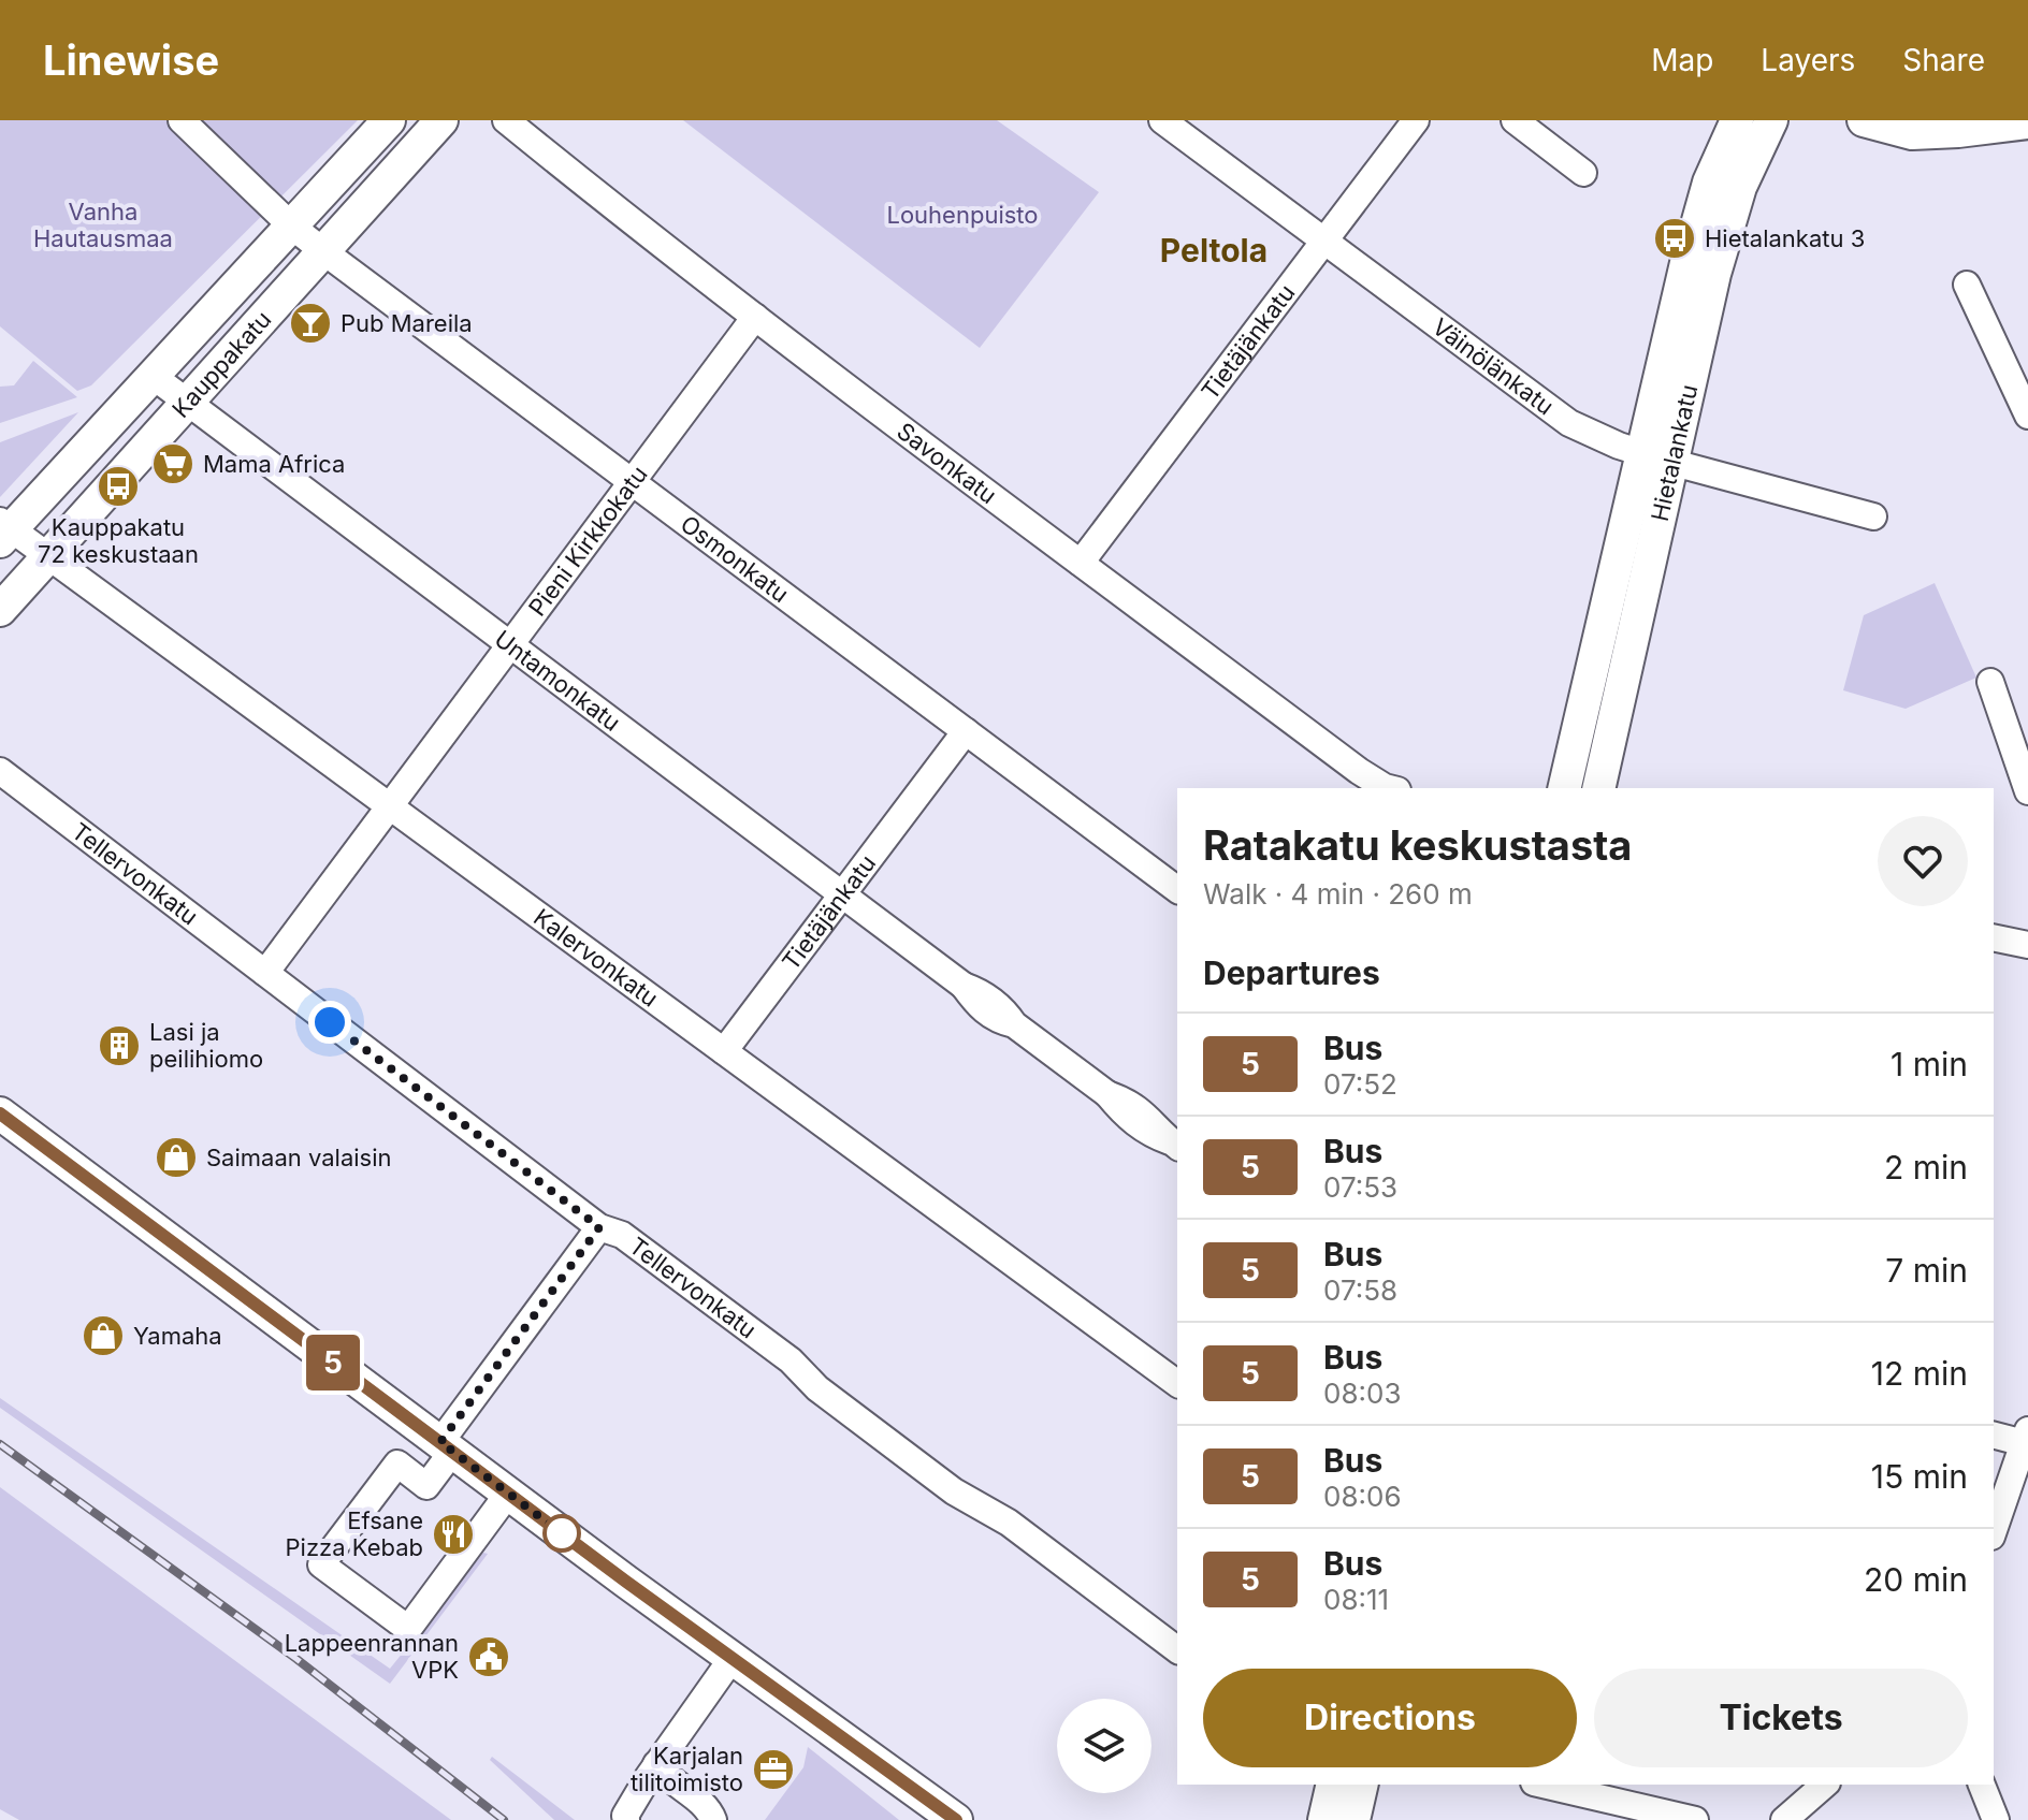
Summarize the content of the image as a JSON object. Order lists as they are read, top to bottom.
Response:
{
  "streets": {
    "main road": ["Kauppakatu", "Hietalankatu"],
    "street": [
      "Tietäjänkatu",
      "Väinölänkatu",
      "Savonkatu",
      "Pieni Kirkkokatu",
      "Osmonkatu",
      "Untamonkatu",
      "Tellervonkatu",
      "Kalervonkatu"
    ]
  },
  "crossings": [
    ["Tietäjänkatu", "Väinölänkatu"],
    ["Tietäjänkatu", "Savonkatu"],
    ["Tietäjänkatu", "Osmonkatu"],
    ["Tietäjänkatu", "Untamonkatu"],
    ["Tietäjänkatu", "Kalervonkatu"],
    ["Kauppakatu", "Osmonkatu"],
    ["Kauppakatu", "Untamonkatu"],
    ["Kauppakatu", "Kalervonkatu"],
    ["Väinölänkatu", "Hietalankatu"],
    ["Savonkatu", "Pieni Kirkkokatu"],
    ["Pieni Kirkkokatu", "Osmonkatu"],
    ["Pieni Kirkkokatu", "Untamonkatu"],
    ["Pieni Kirkkokatu", "Tellervonkatu"],
    ["Pieni Kirkkokatu", "Kalervonkatu"]
  ],
  "districts": ["Peltola"],
  "parks": ["Vanha Hautausmaa", "Louhenpuisto"],
  "places": {
    "bus stop": ["Hietalankatu 3", "Kauppakatu 72 keskustaan"],
    "bar": ["Pub Mareila"],
    "supermarket": ["Mama Africa"],
    "building": ["Lasi ja peilihiomo"],
    "shop": ["Saimaan valaisin", "Yamaha"],
    "restaurant": ["Efsane Pizza Kebab"],
    "public building": ["Lappeenrannan VPK"],
    "office": ["Karjalan tilitoimisto"]
  },
  "lines": ["bus line 5"],
  "page": {
    "header": "Linewise",
    "nav": ["Map", "Layers", "Share"],
    "on_map": "5",
    "heading": [
      ["Ratakatu keskustasta", "Walk · 4 min · 260 m"],
      "Departures"
    ],
    "list": [
      {
        "mark": "5",
        "name": "Bus",
        "note": "07:52",
        "value": "1 min"
      },
      {
        "mark": "5",
        "name": "Bus",
        "note": "07:53",
        "value": "2 min"
      },
      {
        "mark": "5",
        "name": "Bus",
        "note": "07:58",
        "value": "7 min"
      },
      {
        "mark": "5",
        "name": "Bus",
        "note": "08:03",
        "value": "12 min"
      },
      {
        "mark": "5",
        "name": "Bus",
        "note": "08:06",
        "value": "15 min"
      },
      {
        "mark": "5",
        "name": "Bus",
        "note": "08:11",
        "value": "20 min"
      }
    ],
    "buttons": ["Directions", "Tickets"]
  }
}
